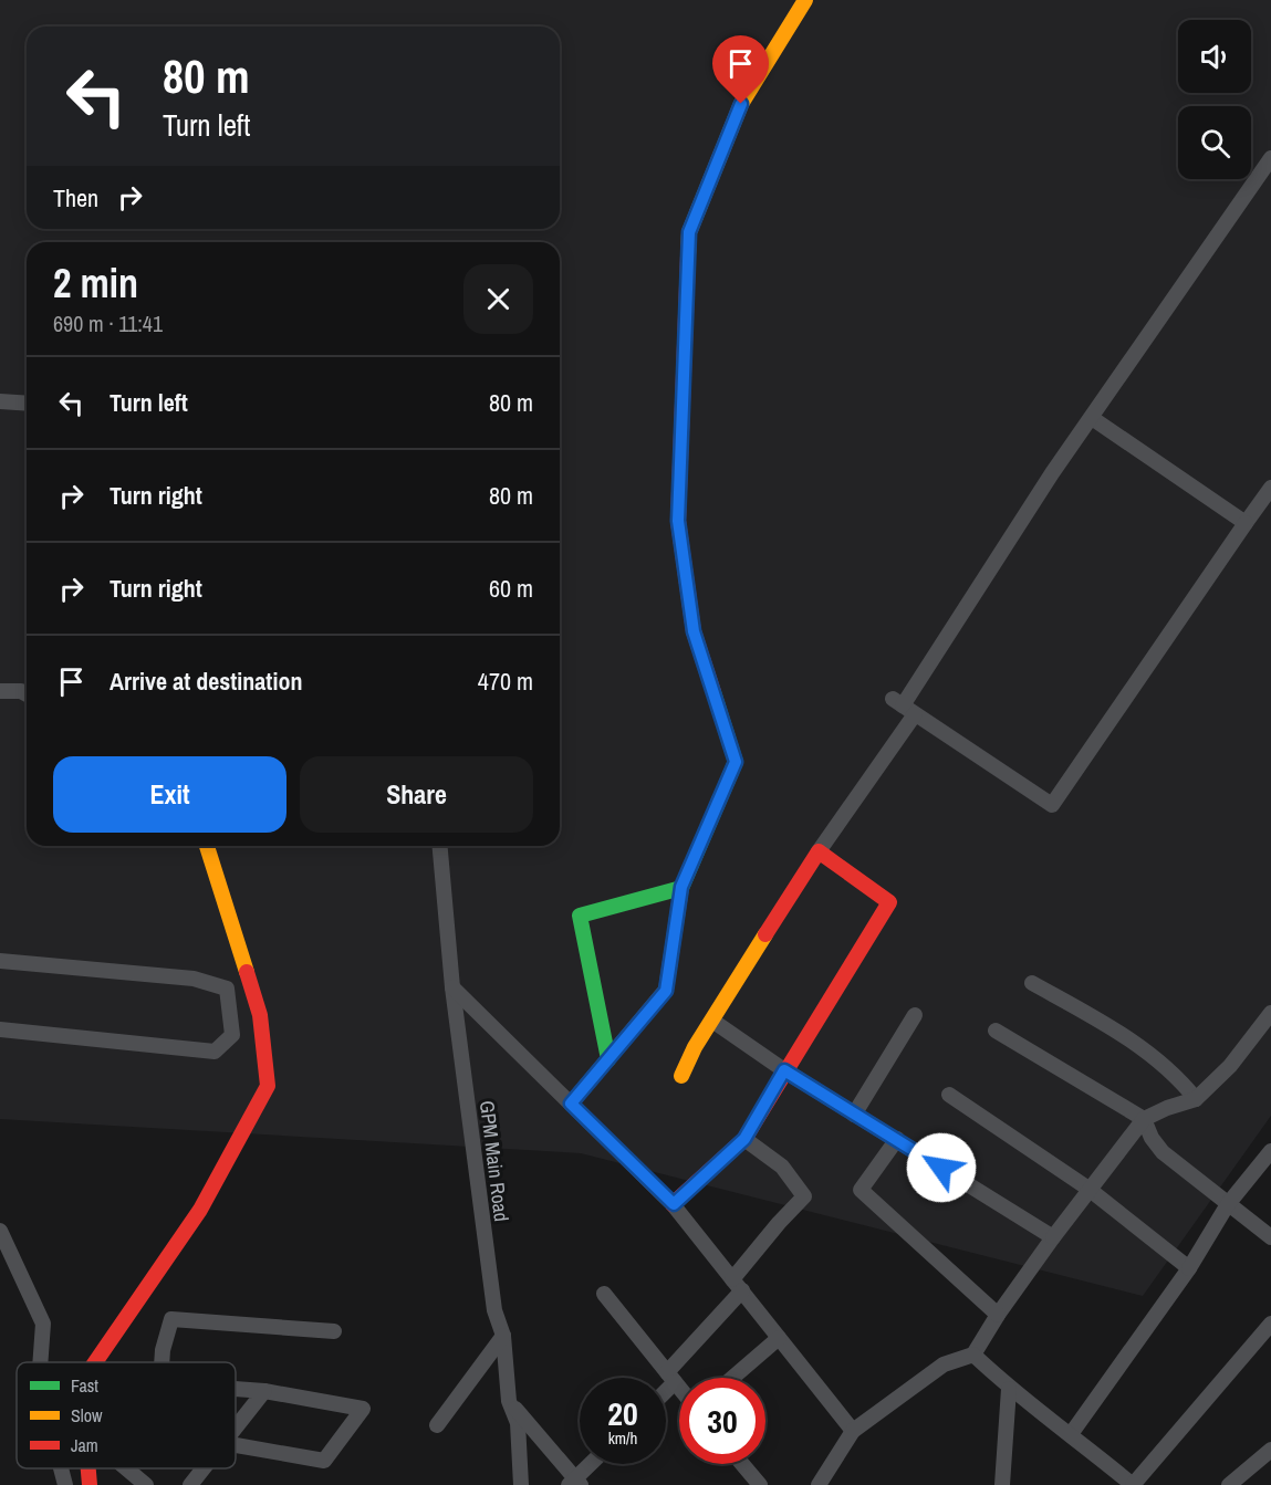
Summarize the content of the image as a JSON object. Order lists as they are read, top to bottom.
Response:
{
  "streets": {
    "street": ["GPM Main Road"]
  },
  "legend": ["Fast", "Slow", "Jam"],
  "page": {
    "turn": ["80 m", "Turn left"],
    "then": "Then",
    "heading": ["2 min", "690 m · 11:41"],
    "list": [
      {
        "name": "Turn left",
        "value": "80 m"
      },
      {
        "name": "Turn right",
        "value": "80 m"
      },
      {
        "name": "Turn right",
        "value": "60 m"
      },
      {
        "name": "Arrive at destination",
        "value": "470 m"
      }
    ],
    "buttons": ["Exit", "Share"],
    "speed": "20 km/h",
    "limit": "30"
  }
}
